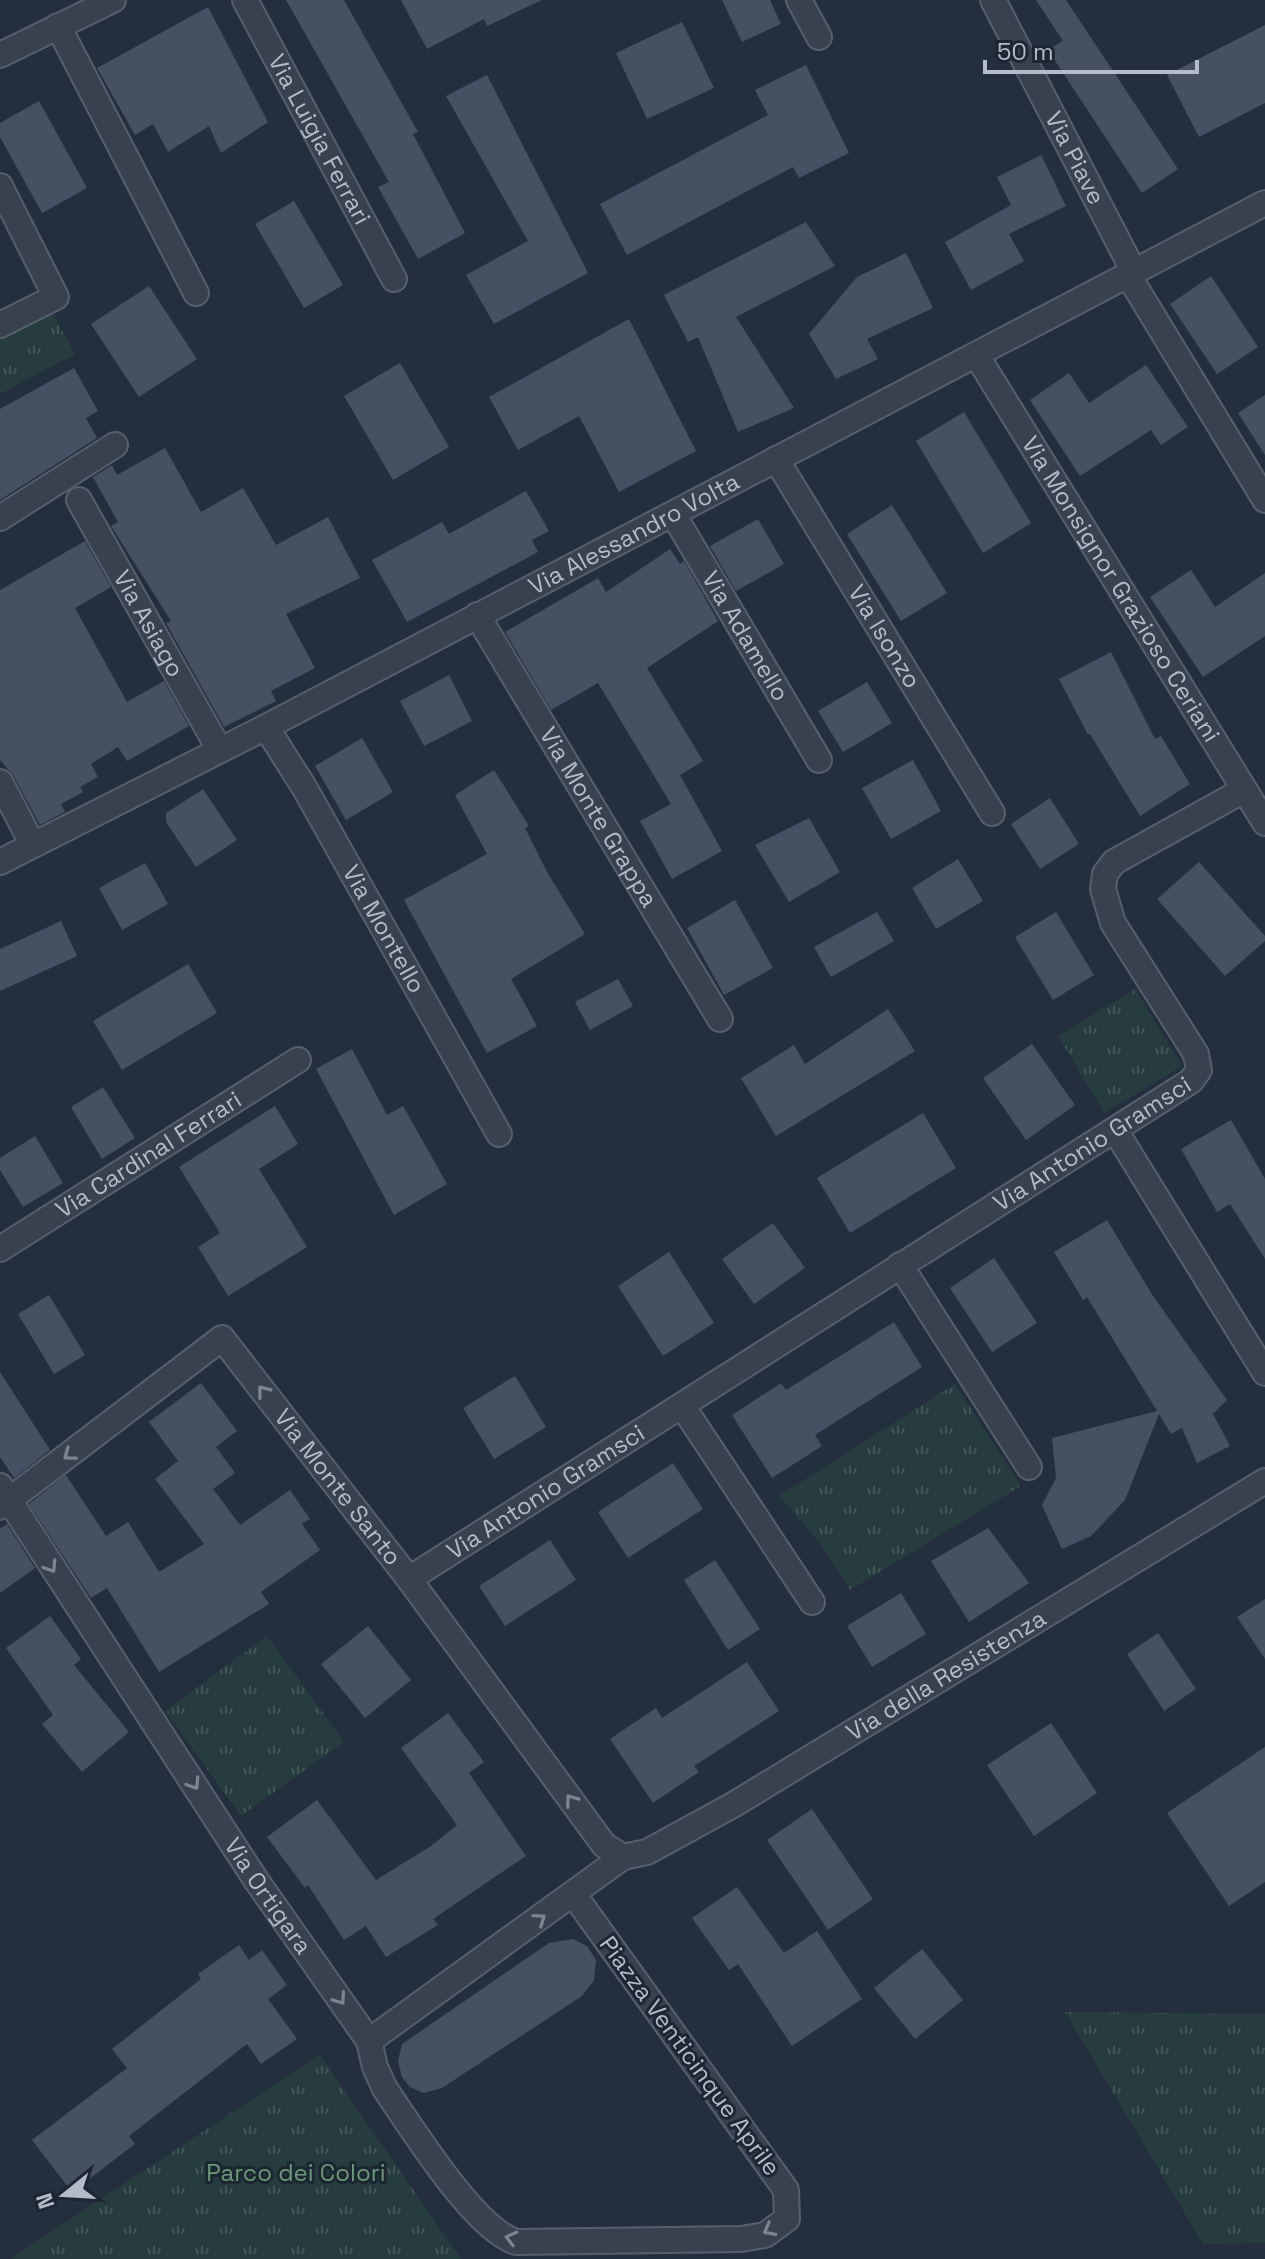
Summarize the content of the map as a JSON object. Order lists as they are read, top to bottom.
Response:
{
  "streets": {
    "street": [
      "Via Luigia Ferrari",
      "Via Piave",
      "Via Alessandro Volta",
      "Via Monsignor Grazioso Ceriani",
      "Via Asiago",
      "Via Isonzo",
      "Via Adamello",
      "Via Monte Grappa",
      "Via Montello",
      "Via Antonio Gramsci",
      "Via Cardinal Ferrari",
      "Via Monte Santo",
      "Via della Resistenza",
      "Via Ortigara",
      "Piazza Venticinque Aprile"
    ]
  },
  "crossings": [
    ["Via Piave", "Via Alessandro Volta"],
    ["Via Alessandro Volta", "Via Monsignor Grazioso Ceriani"],
    ["Via Alessandro Volta", "Via Asiago"],
    ["Via Alessandro Volta", "Via Isonzo"],
    ["Via Alessandro Volta", "Via Adamello"],
    ["Via Alessandro Volta", "Via Monte Grappa"],
    ["Via Alessandro Volta", "Via Montello"],
    ["Via Monsignor Grazioso Ceriani", "Via Antonio Gramsci"],
    ["Via Antonio Gramsci", "Via Monte Santo"],
    ["Via Monte Santo", "Via della Resistenza"],
    ["Via Monte Santo", "Via Ortigara"],
    ["Via Ortigara", "Piazza Venticinque Aprile"]
  ],
  "one_way": ["Via Ortigara"],
  "parks": ["Parco dei Colori"],
  "scale_bar": "50 m",
  "north": "left"
}
